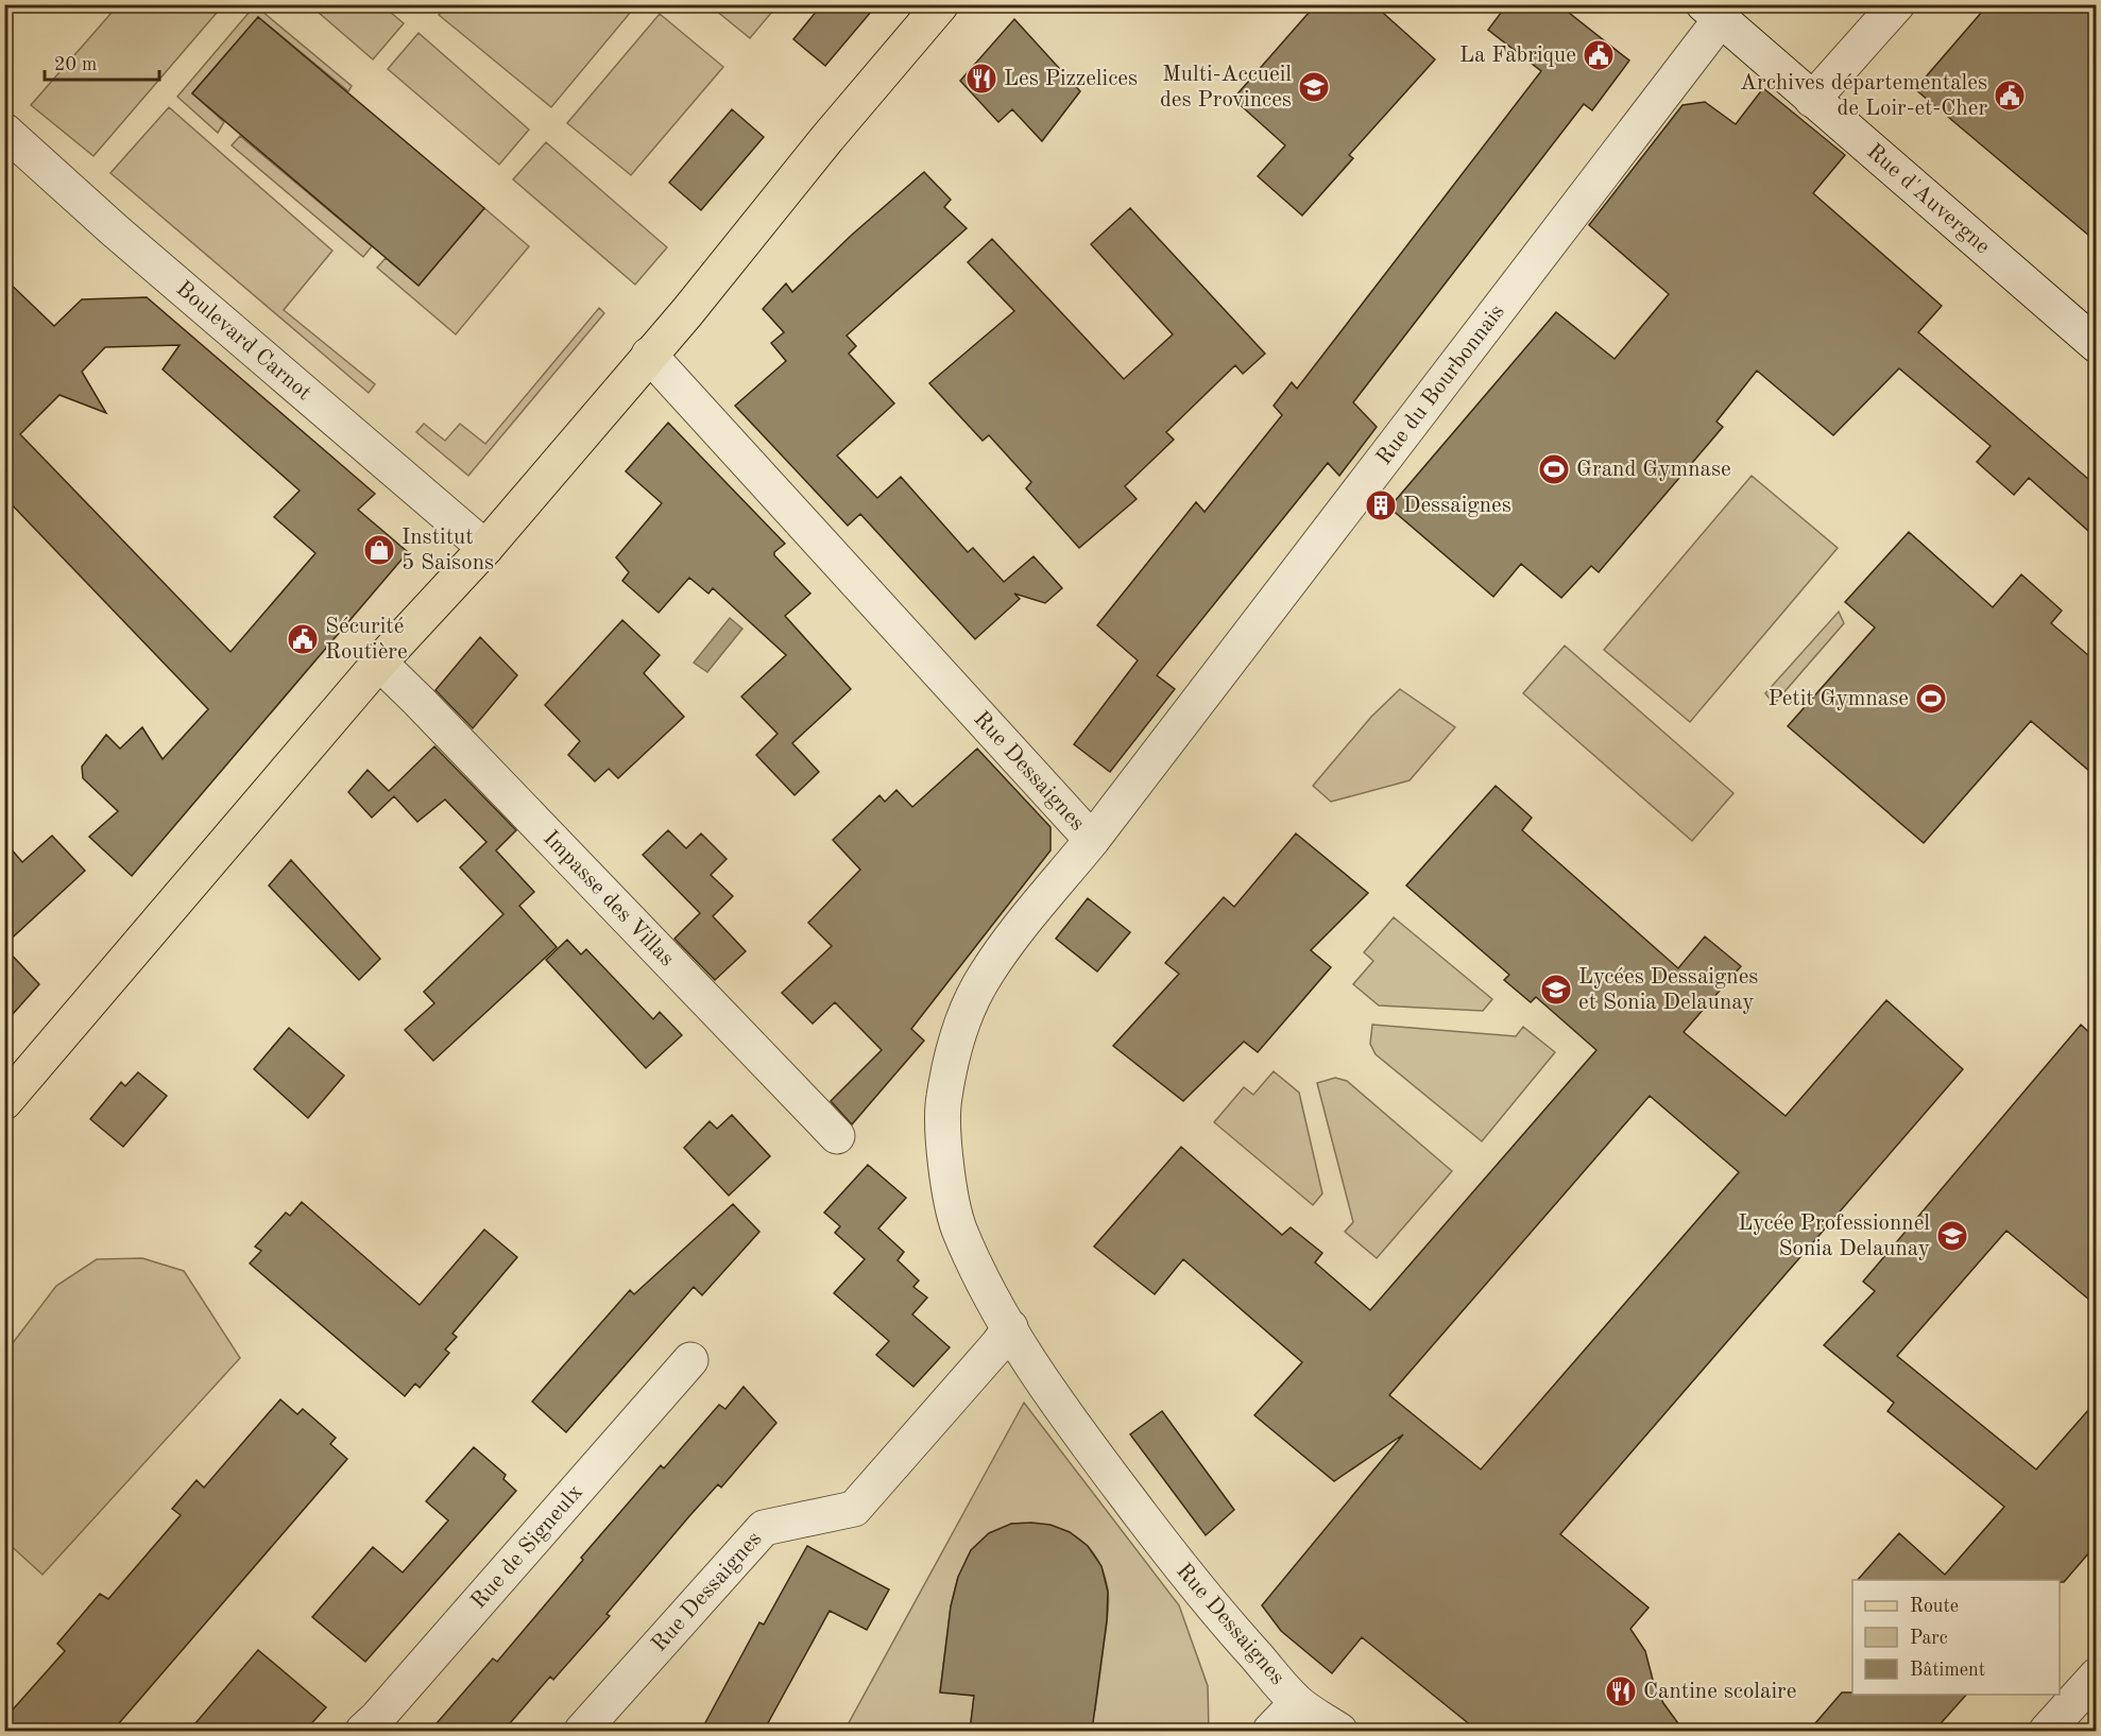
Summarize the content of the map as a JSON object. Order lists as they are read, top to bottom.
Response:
{
  "streets": {
    "street": [
      "Rue d'Auvergne",
      "Boulevard Carnot",
      "Rue du Bourbonnais",
      "Rue Dessaignes",
      "Impasse des Villas",
      "Rue de Signeulx"
    ]
  },
  "crossings": [
    ["Rue d'Auvergne", "Rue du Bourbonnais"],
    ["Rue du Bourbonnais", "Rue Dessaignes"]
  ],
  "places": {
    "public building": ["La Fabrique", "Archives départementales de Loir-et-Cher", "Sécurité Routière"],
    "restaurant": ["Les Pizzelices", "Cantine scolaire"],
    "school or university": ["Multi-Accueil des Provinces", "Lycées Dessaignes et Sonia Delaunay", "Lycée Professionnel Sonia Delaunay"],
    "sports": ["Grand Gymnase", "Petit Gymnase"],
    "building": ["Dessaignes"],
    "shop": ["Institut 5 Saisons"]
  },
  "legend": ["Route", "Parc", "Bâtiment"],
  "scale_bar": "20 m"
}
